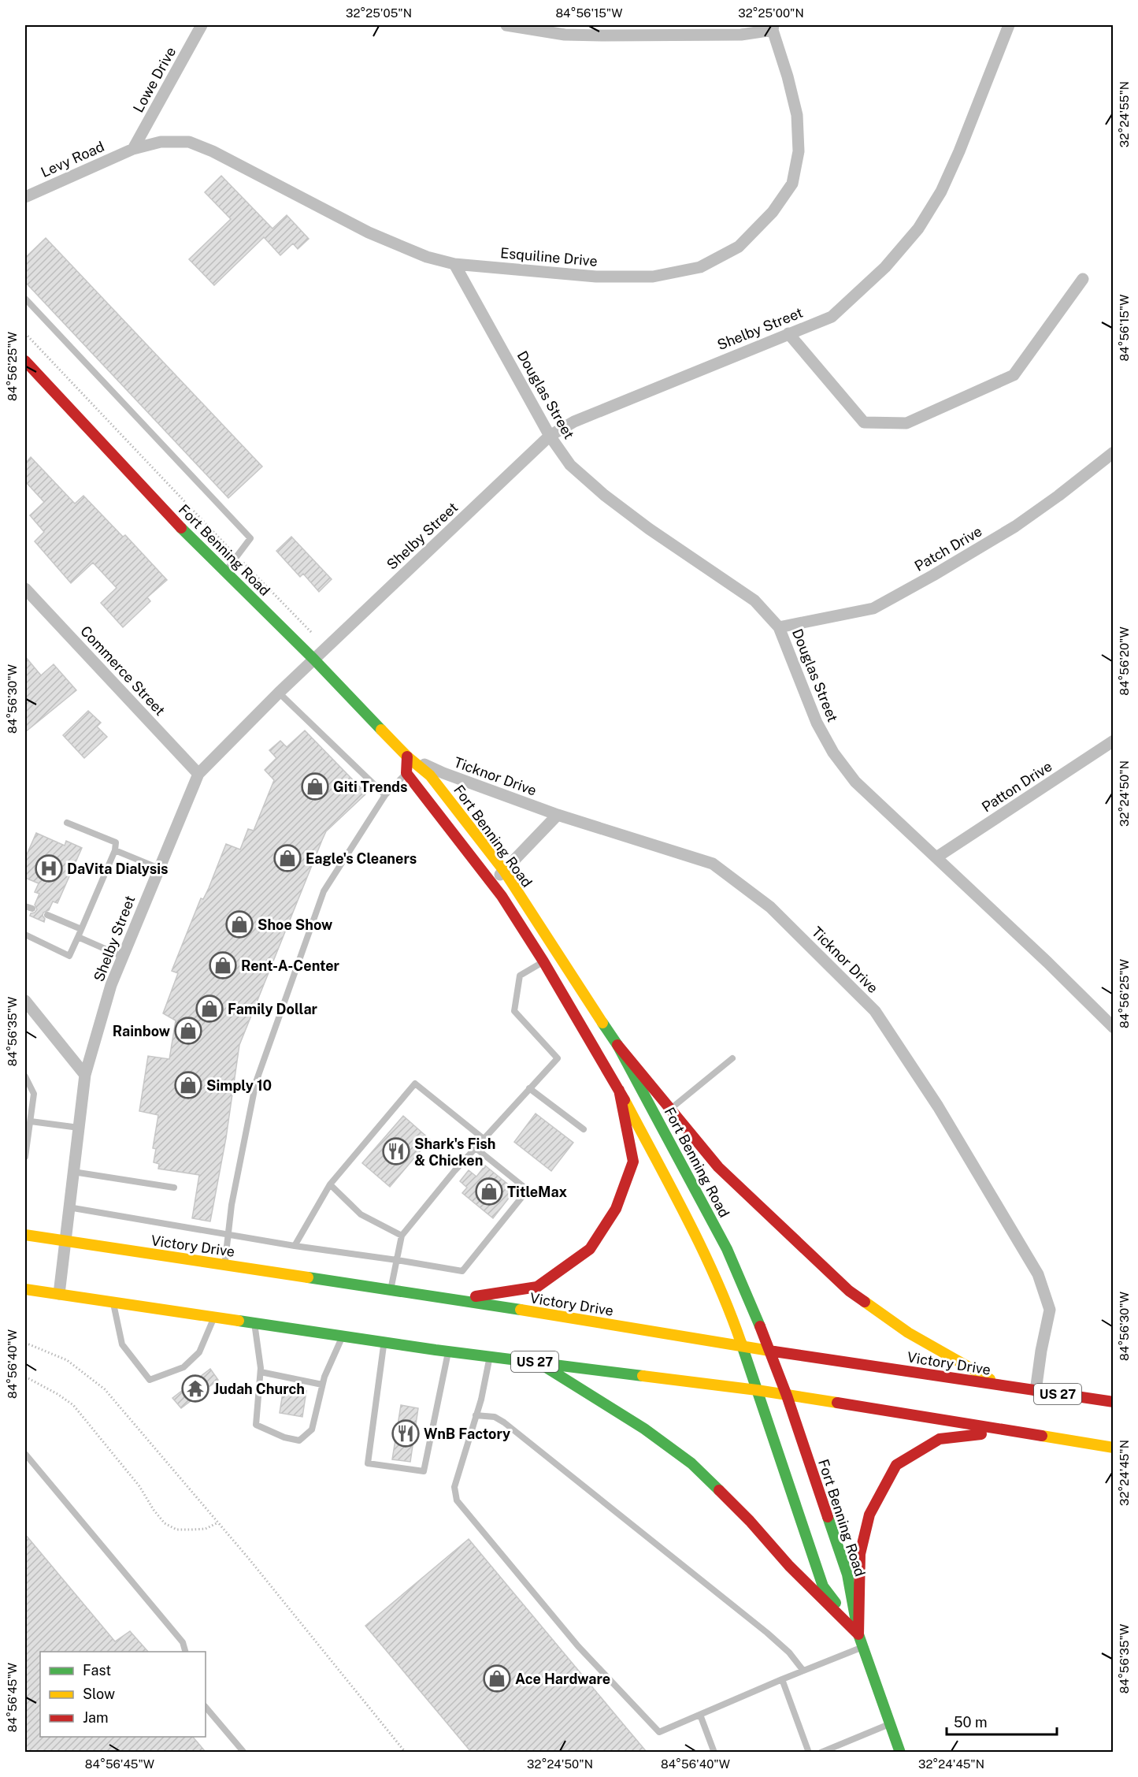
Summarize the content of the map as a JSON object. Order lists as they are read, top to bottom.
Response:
{
  "streets": {
    "main road": ["Fort Benning Road", "Victory Drive", "US 27"],
    "street": [
      "Lowe Drive",
      "Levy Road",
      "Esquiline Drive",
      "Shelby Street",
      "Douglas Street",
      "Patch Drive",
      "Commerce Street",
      "Ticknor Drive",
      "Patton Drive"
    ]
  },
  "crossings": [
    ["Lowe Drive", "Levy Road"],
    ["Lowe Drive", "Esquiline Drive"],
    ["Levy Road", "Esquiline Drive"],
    ["Esquiline Drive", "Douglas Street"],
    ["Shelby Street", "Douglas Street"],
    ["Shelby Street", "Fort Benning Road"],
    ["Shelby Street", "Commerce Street"],
    ["Shelby Street", "Victory Drive"],
    ["Shelby Street", "US 27"],
    ["Douglas Street", "Patch Drive"],
    ["Douglas Street", "Patton Drive"],
    ["Fort Benning Road", "Ticknor Drive"],
    ["Fort Benning Road", "Victory Drive"],
    ["Fort Benning Road", "US 27"],
    ["Ticknor Drive", "Victory Drive"]
  ],
  "places": {
    "shop": [
      "Giti Trends",
      "Eagle's Cleaners",
      "Shoe Show",
      "Rent-A-Center",
      "Family Dollar",
      "Rainbow",
      "Simply 10",
      "TitleMax",
      "Ace Hardware"
    ],
    "hospital": ["DaVita Dialysis"],
    "restaurant": ["Shark's Fish & Chicken", "WnB Factory"],
    "temple": ["Judah Church"]
  },
  "legend": ["Fast", "Slow", "Jam"],
  "scale_bar": "50 m",
  "coordinates": [
    "32°25'05\"N",
    "84°56'15\"W",
    "32°25'00\"N",
    "32°24'55\"N",
    "84°56'25\"W",
    "84°56'20\"W",
    "84°56'30\"W",
    "32°24'50\"N",
    "84°56'35\"W",
    "84°56'40\"W",
    "32°24'45\"N",
    "84°56'45\"W"
  ]
}
